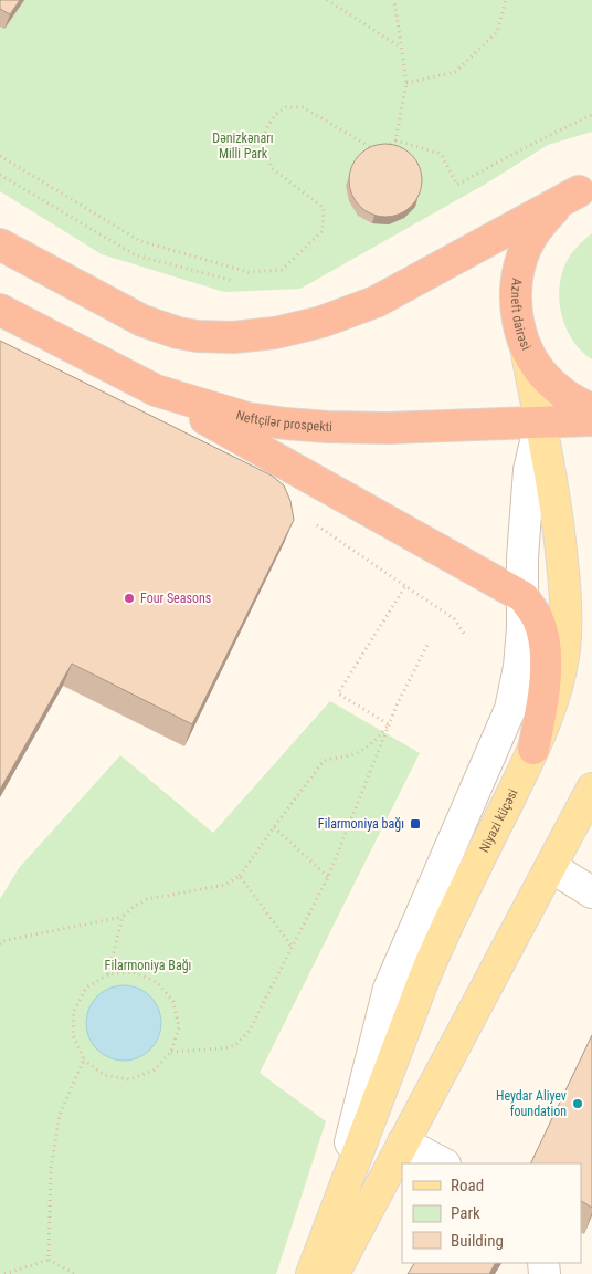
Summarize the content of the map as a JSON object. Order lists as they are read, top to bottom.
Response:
{
  "streets": {
    "highway": ["Azneft dairəsi", "Neftçilər prospekti"],
    "main road": ["Niyazi küçəsi"]
  },
  "crossings": [
    ["Azneft dairəsi", "Niyazi küçəsi"],
    ["Neftçilər prospekti", "Niyazi küçəsi"]
  ],
  "parks": ["Dənizkənarı Milli Park", "Filarmoniya Bağı"],
  "places": {
    "other": ["Four Seasons", "Heydar Aliyev foundation"],
    "transit": ["Filarmoniya bağı"]
  },
  "legend": ["Road", "Park", "Building"]
}
